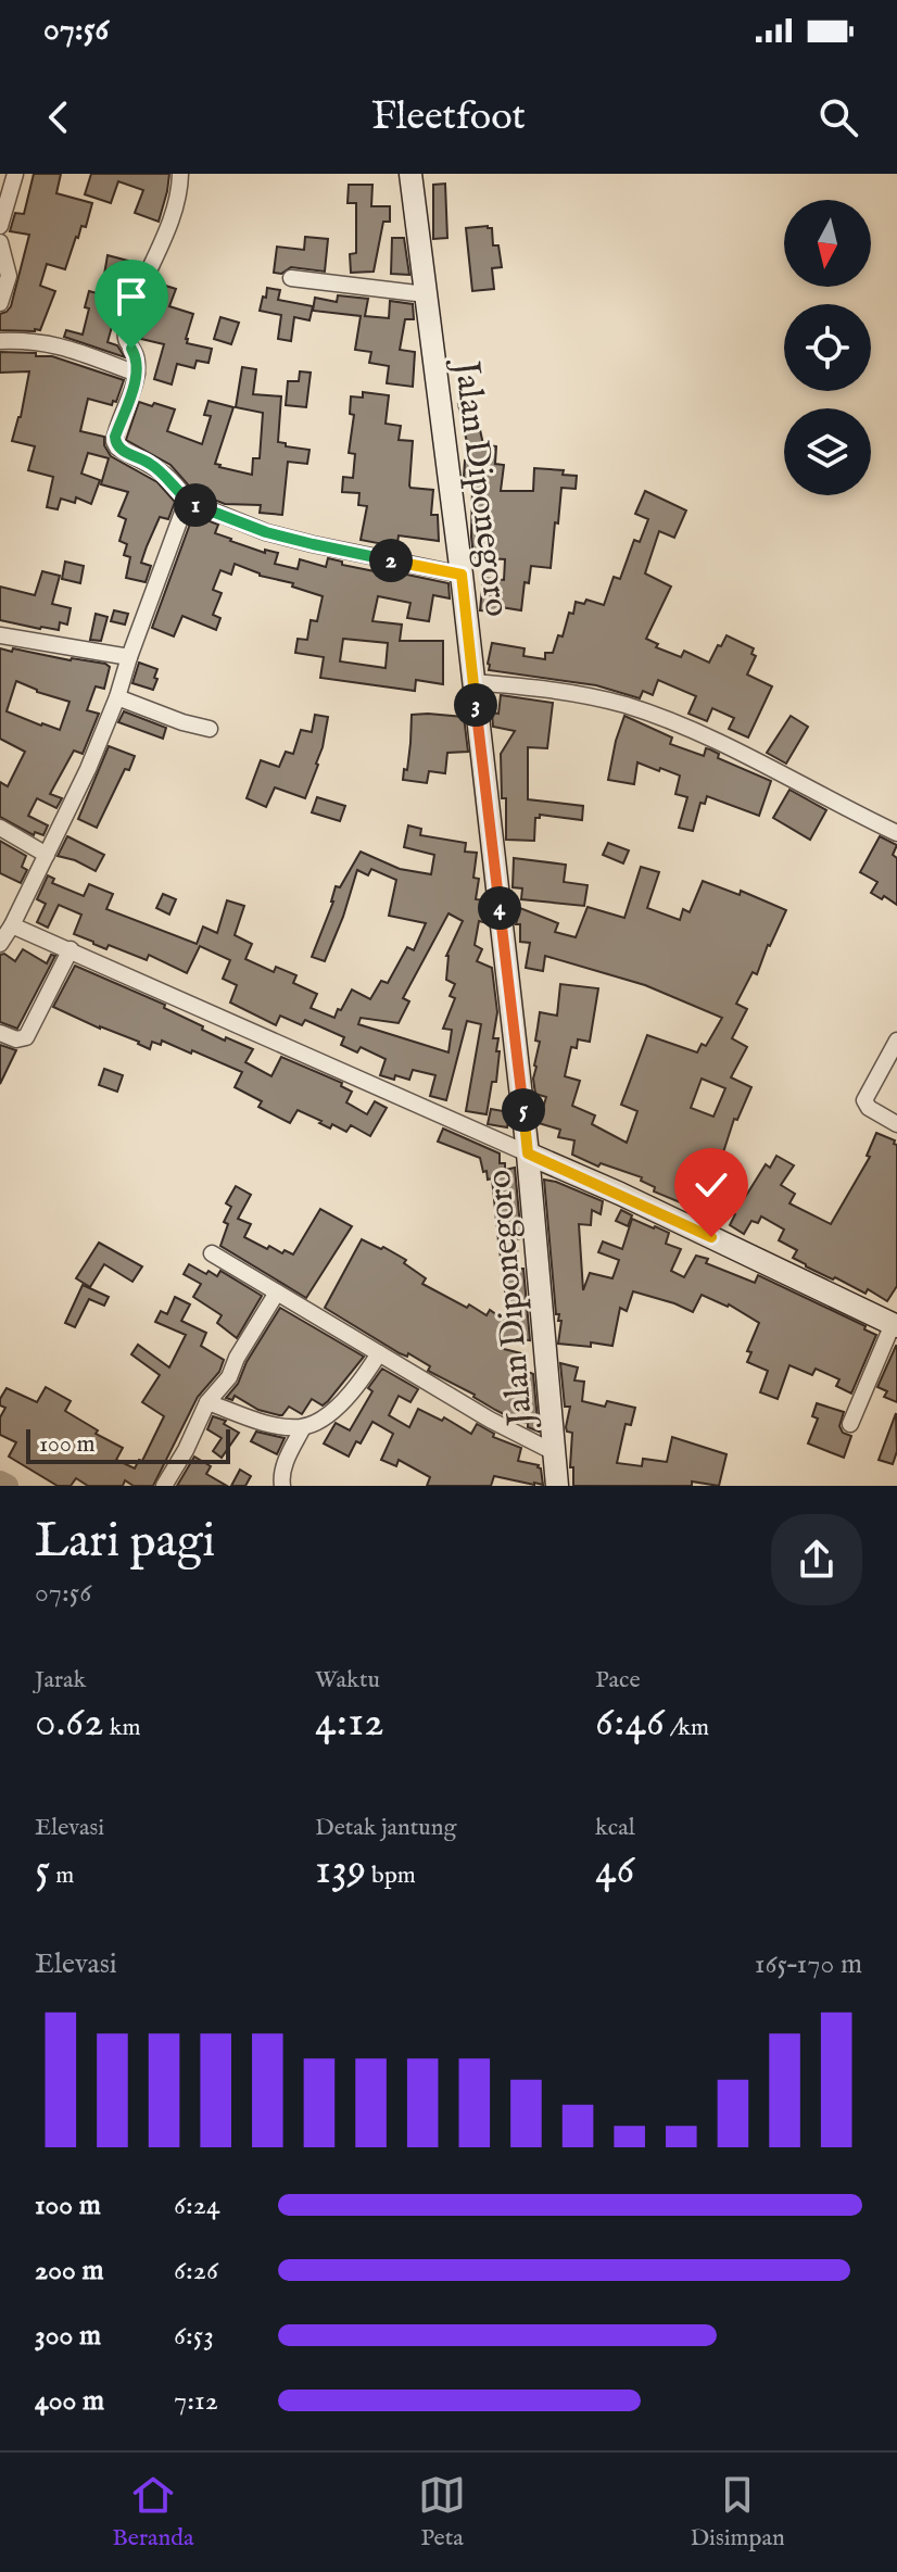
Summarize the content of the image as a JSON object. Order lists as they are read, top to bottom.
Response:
{
  "streets": {
    "main road": ["Jalan Diponegoro"]
  },
  "scale_bar": "100 m",
  "north": "bottom",
  "page": {
    "status": "07:56",
    "header": "Fleetfoot",
    "pins": [
      "1",
      "2",
      "3",
      "4",
      "5"
    ],
    "scale": "100 m",
    "heading": ["Lari pagi", "07:56"],
    "stats": [
      ["Jarak", "0.62 km"],
      ["Waktu", "4:12"],
      ["Pace", "6:46 /km"],
      ["Elevasi", "5 m"],
      ["Detak jantung", "139 bpm"],
      ["kcal", "46"]
    ],
    "chart": ["Elevasi", "165–170 m"],
    "list": [
      {
        "name": "100 m",
        "note": "6:24"
      },
      {
        "name": "200 m",
        "note": "6:26"
      },
      {
        "name": "300 m",
        "note": "6:53"
      },
      {
        "name": "400 m",
        "note": "7:12"
      }
    ],
    "tabs": ["Beranda", "Peta", "Disimpan"]
  }
}
